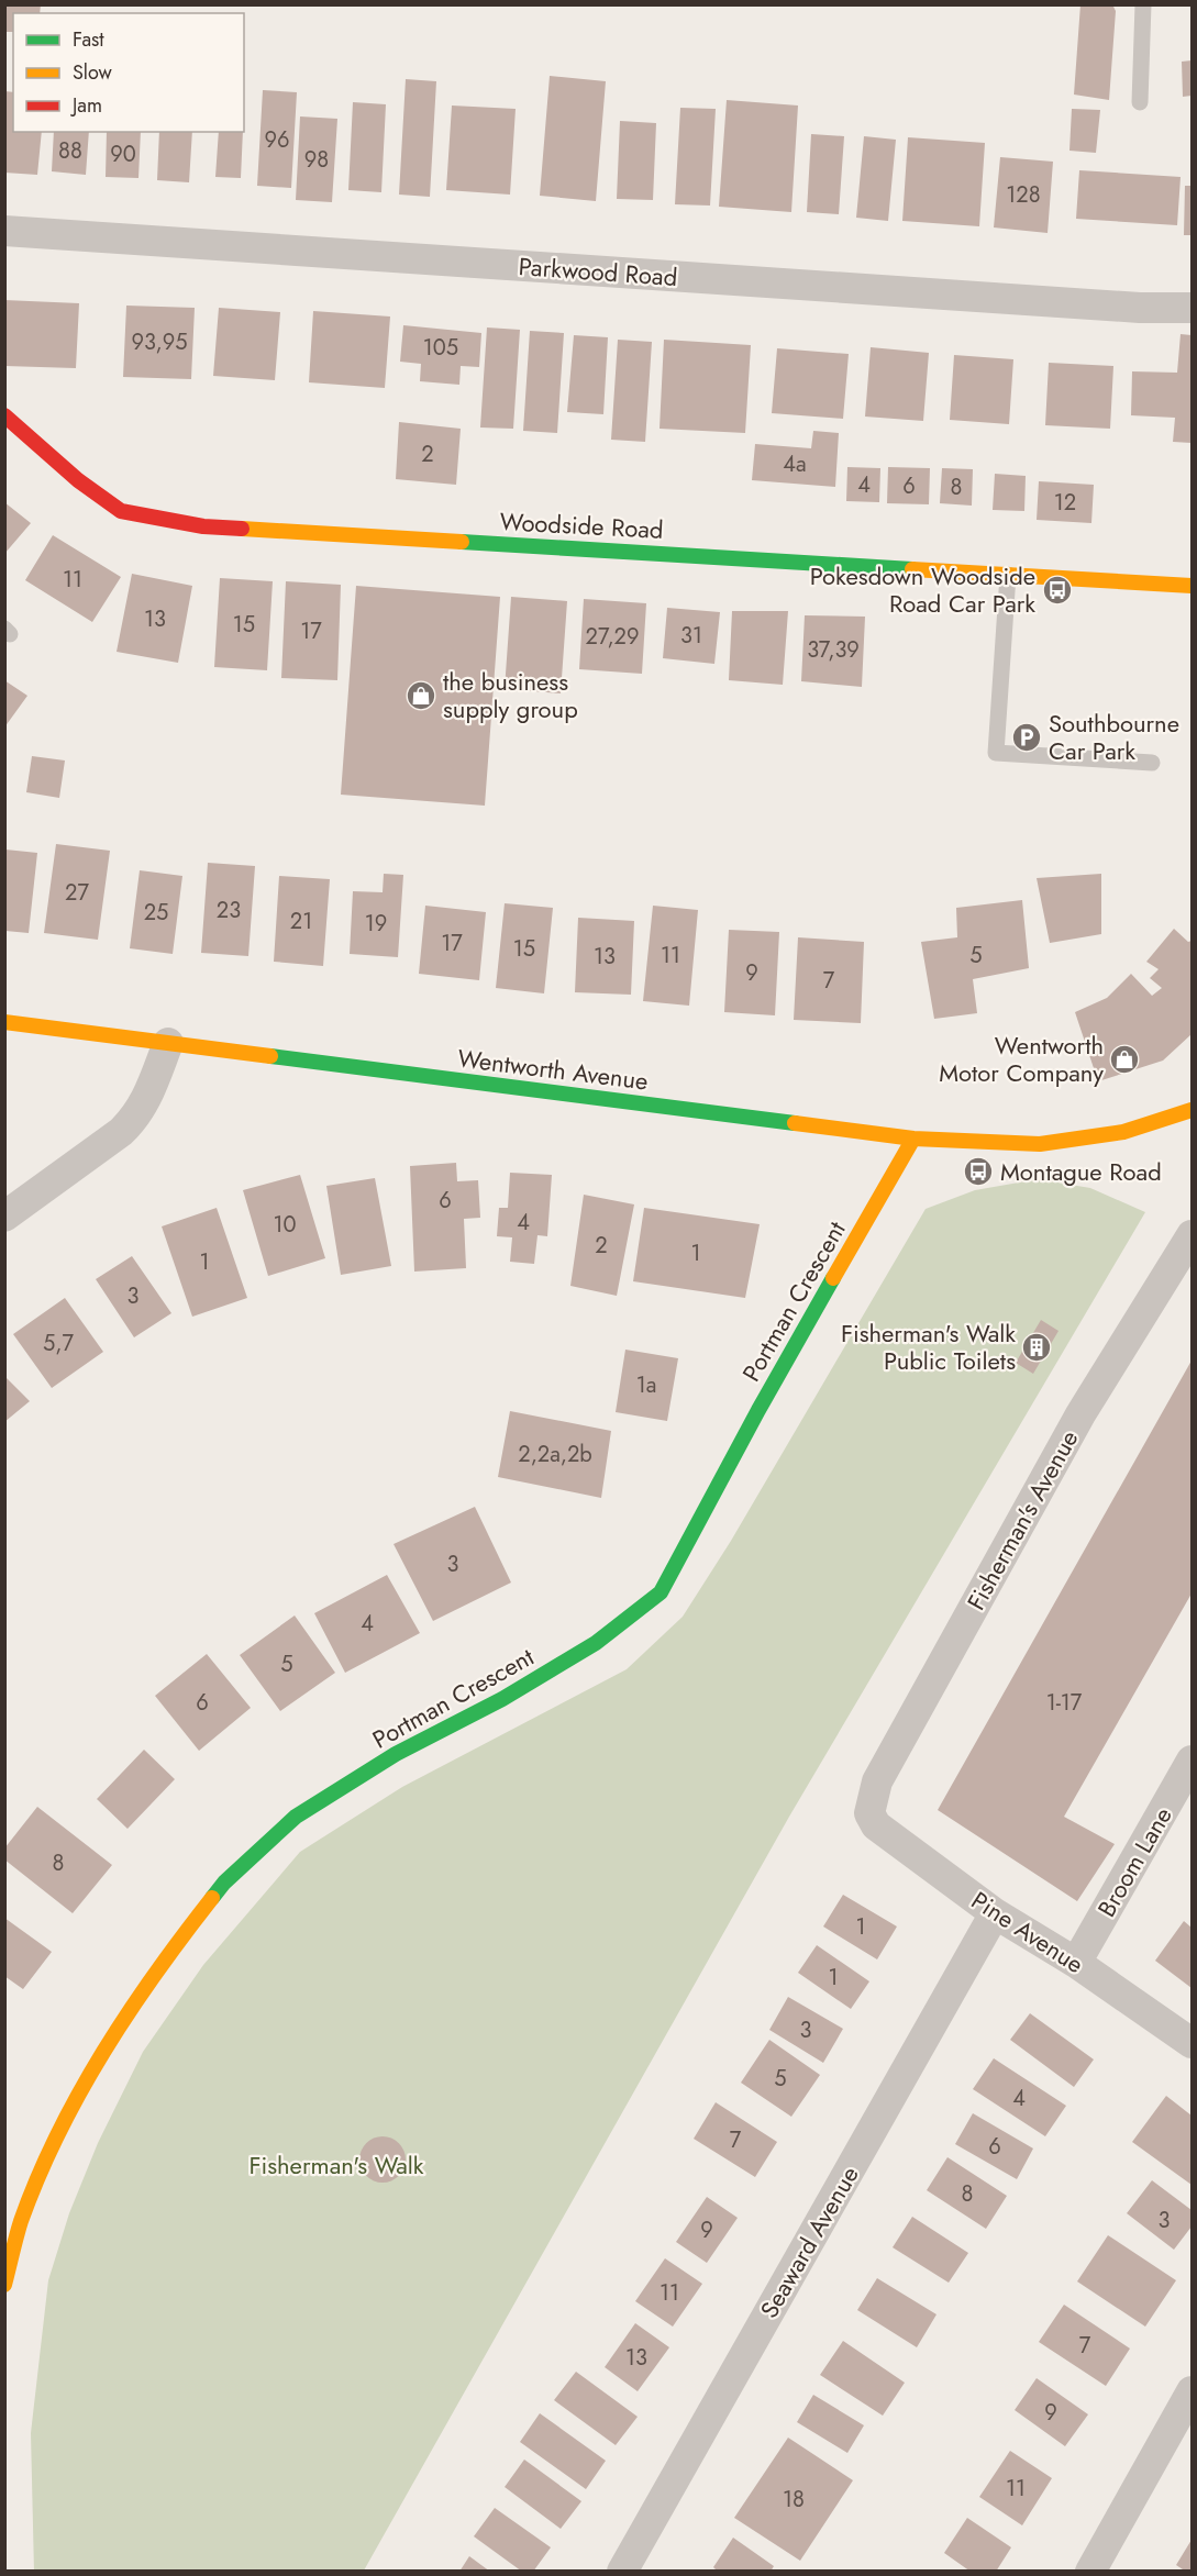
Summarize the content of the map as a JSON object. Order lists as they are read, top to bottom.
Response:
{
  "streets": {
    "street": [
      "Parkwood Road",
      "Woodside Road",
      "Wentworth Avenue",
      "Portman Crescent",
      "Fisherman's Avenue",
      "Broom Lane",
      "Pine Avenue",
      "Seaward Avenue"
    ]
  },
  "crossings": [
    ["Wentworth Avenue", "Portman Crescent"],
    ["Fisherman's Avenue", "Pine Avenue"],
    ["Broom Lane", "Pine Avenue"],
    ["Pine Avenue", "Seaward Avenue"]
  ],
  "parks": ["Fisherman's Walk"],
  "places": {
    "bus stop": ["Pokesdown Woodside Road Car Park", "Montague Road"],
    "shop": ["the business supply group", "Wentworth Motor Company"],
    "parking": ["Southbourne Car Park"],
    "building": ["Fisherman's Walk Public Toilets"]
  },
  "house_numbers": [
    "96",
    "88",
    "90",
    "98",
    "128",
    "93,95",
    "105",
    "2",
    "4a",
    "4",
    "6",
    "8",
    "12",
    "11",
    "13",
    "15",
    "17",
    "31",
    "27,29",
    "37,39",
    "27",
    "23",
    "25",
    "21",
    "19",
    "17",
    "15",
    "11",
    "5",
    "13",
    "9",
    "7",
    "6",
    "4",
    "10",
    "2",
    "1",
    "1",
    "3",
    "5,7",
    "1a",
    "2,2a,2b",
    "3",
    "4",
    "5",
    "6",
    "1-17",
    "8",
    "1",
    "1",
    "3",
    "5",
    "4",
    "7",
    "6",
    "8",
    "3",
    "9",
    "11",
    "7",
    "13",
    "9",
    "11",
    "18"
  ],
  "legend": ["Fast", "Slow", "Jam"]
}
